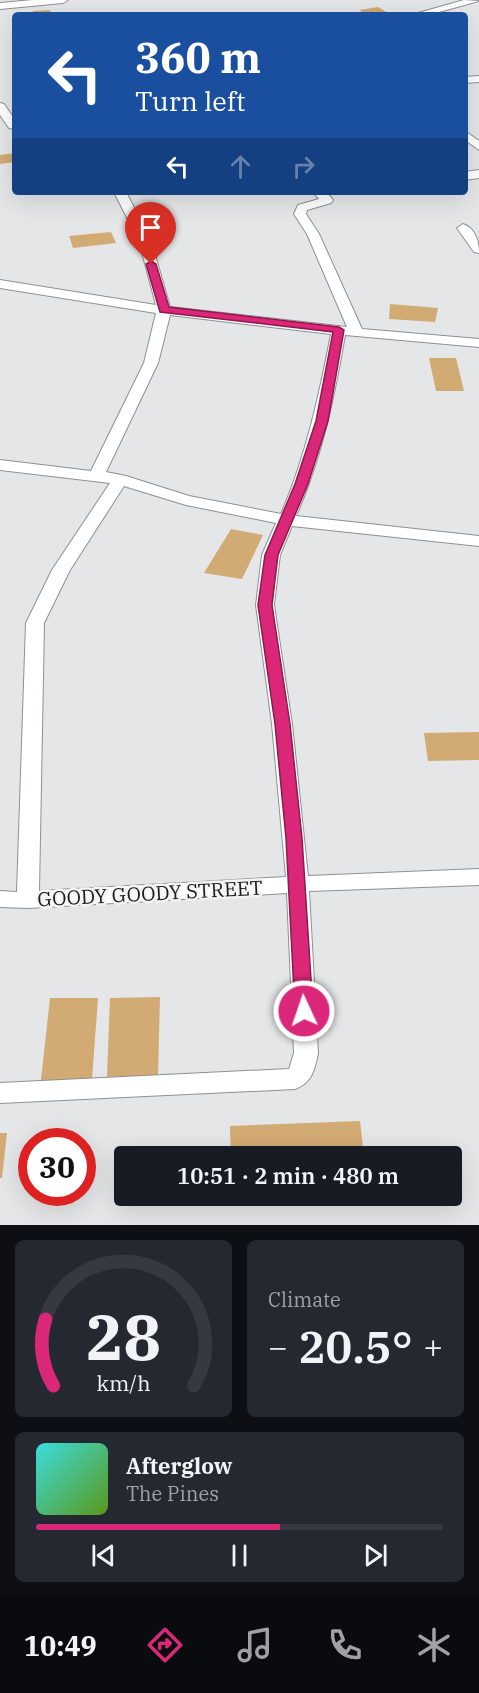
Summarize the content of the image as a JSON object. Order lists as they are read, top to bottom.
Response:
{
  "streets": {
    "street": ["GOODY GOODY STREET"]
  },
  "page": {
    "turn": ["360 m", "Turn left"],
    "limit": "30",
    "trip": "10:51 · 2 min · 480 m",
    "tile": "Climate",
    "heat": ["−", "20.5°", "+"],
    "song": ["Afterglow", "The Pines"],
    "tabs": "10:49",
    "gauge": ["28", "km/h"]
  }
}
